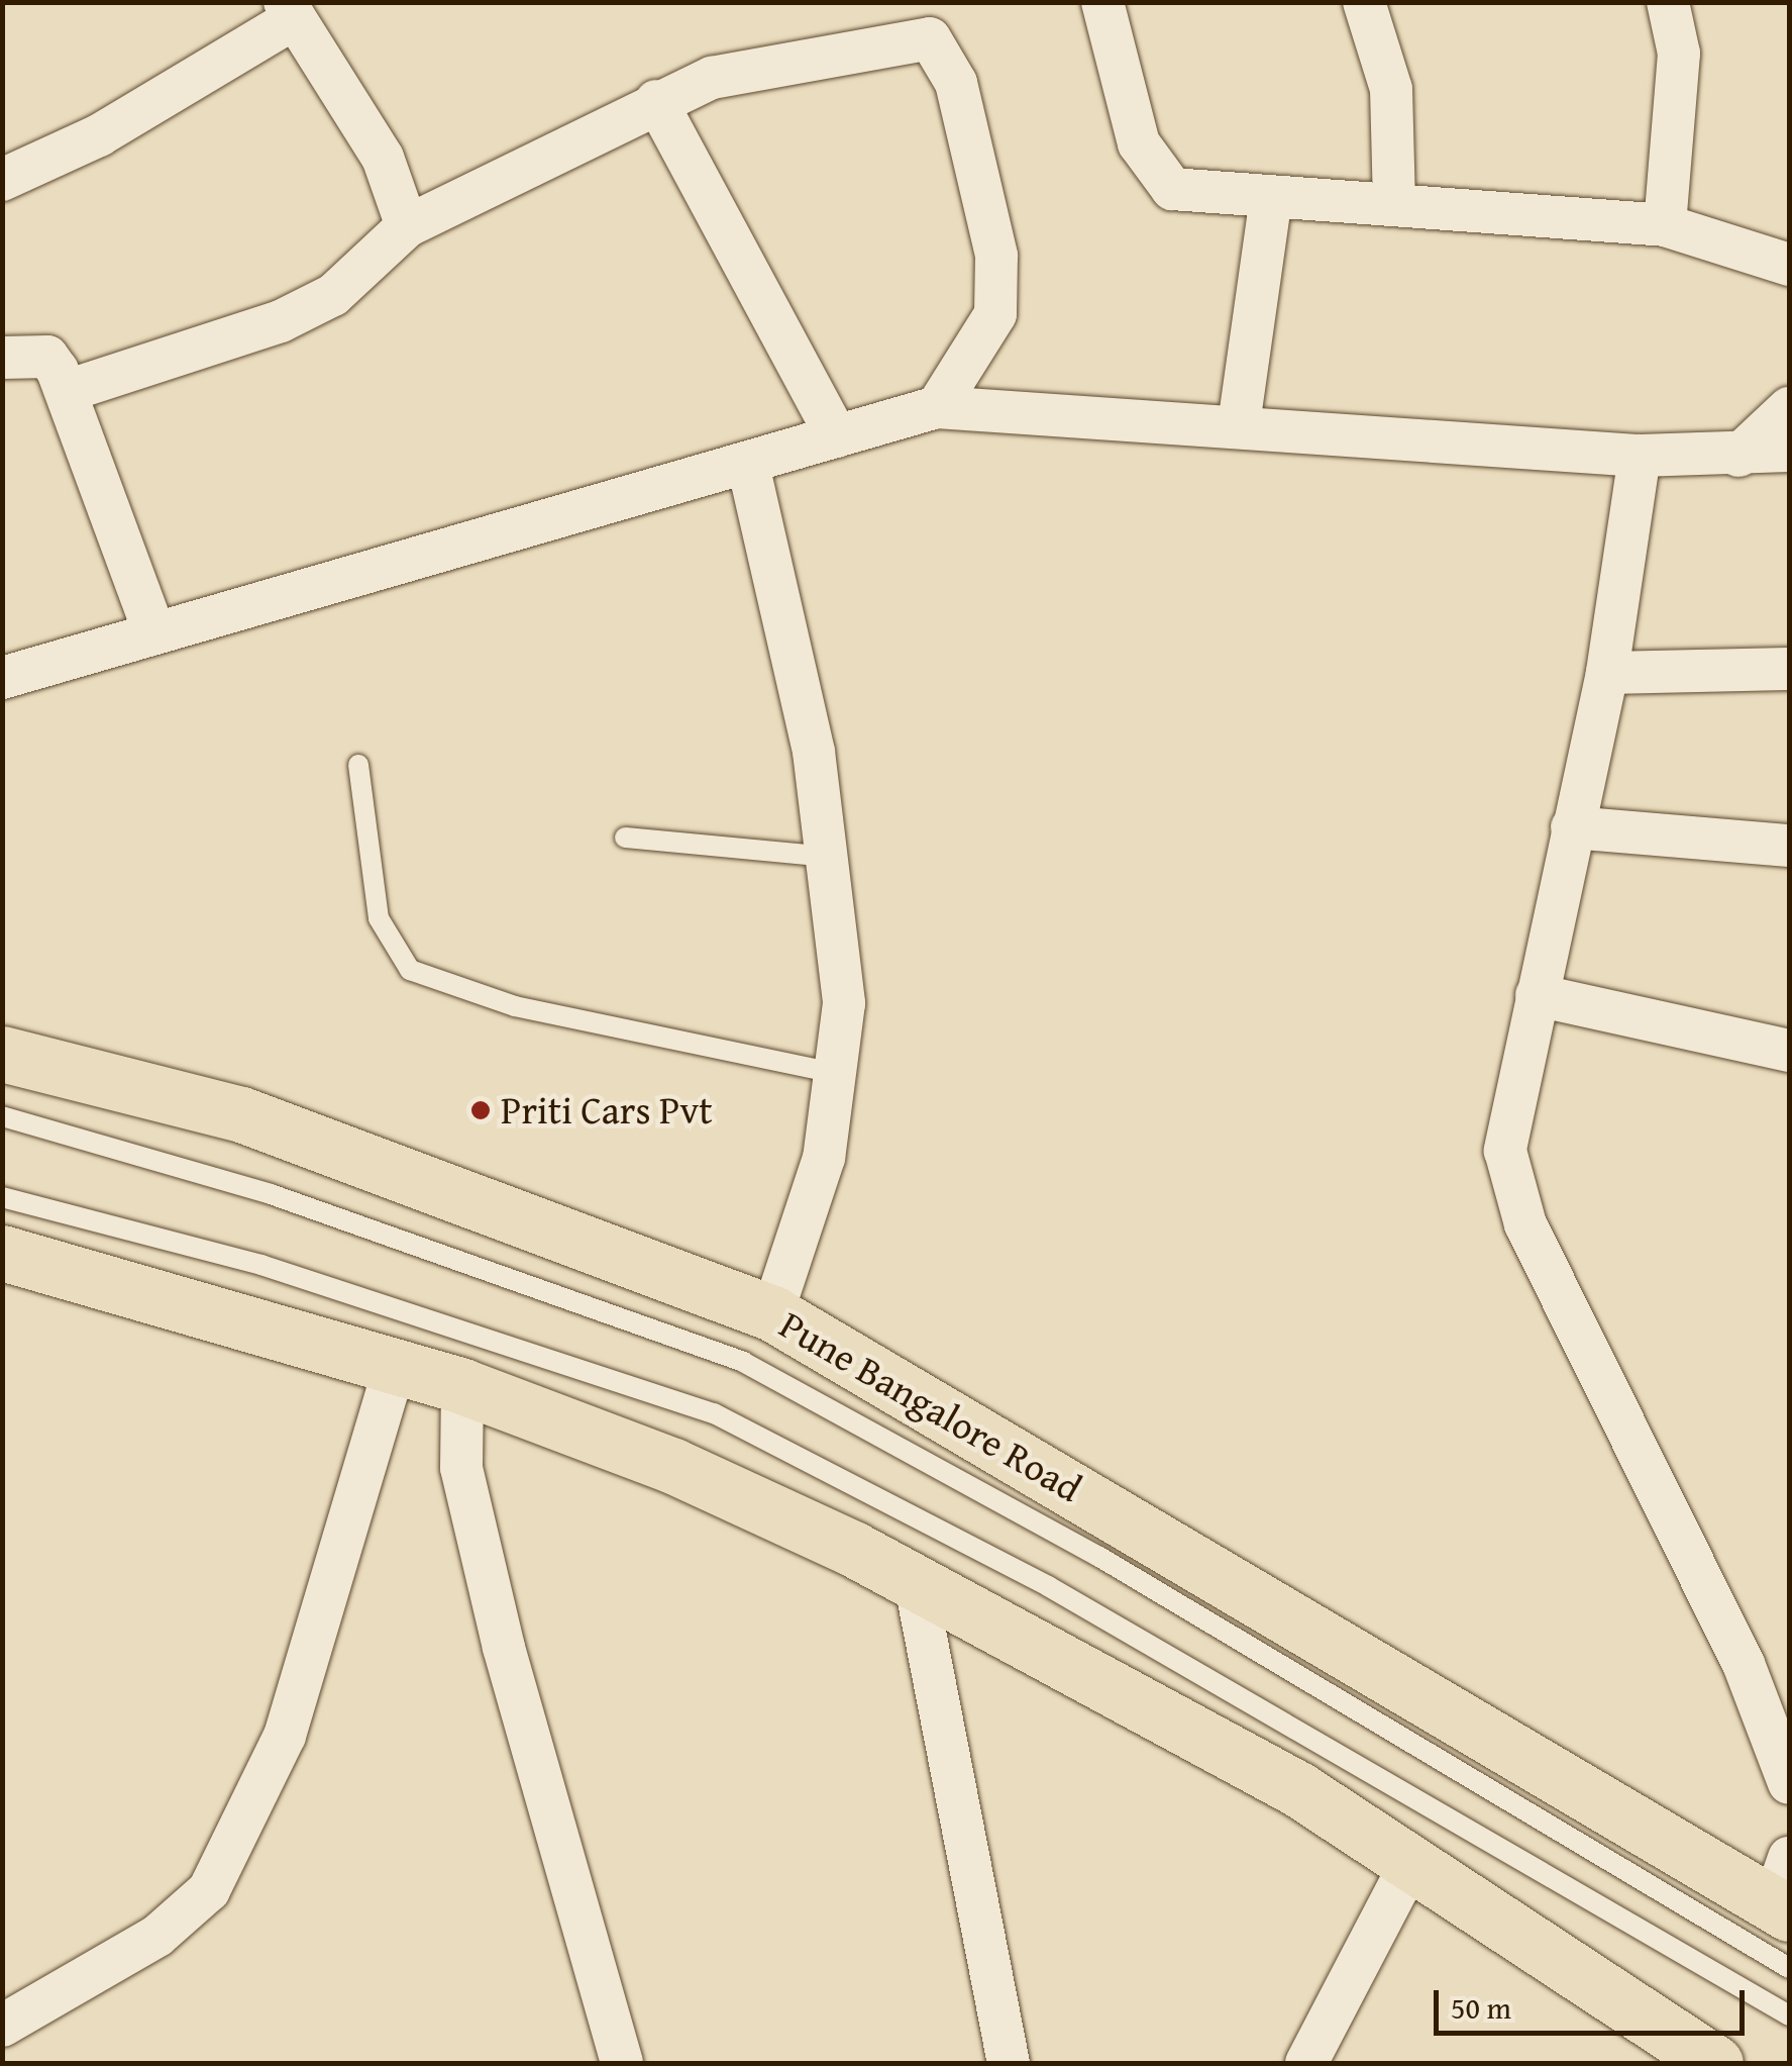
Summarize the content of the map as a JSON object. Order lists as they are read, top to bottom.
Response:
{
  "streets": {
    "main road": ["Pune Bangalore Road"]
  },
  "places": ["Priti Cars Pvt"],
  "scale_bar": "50 m"
}
